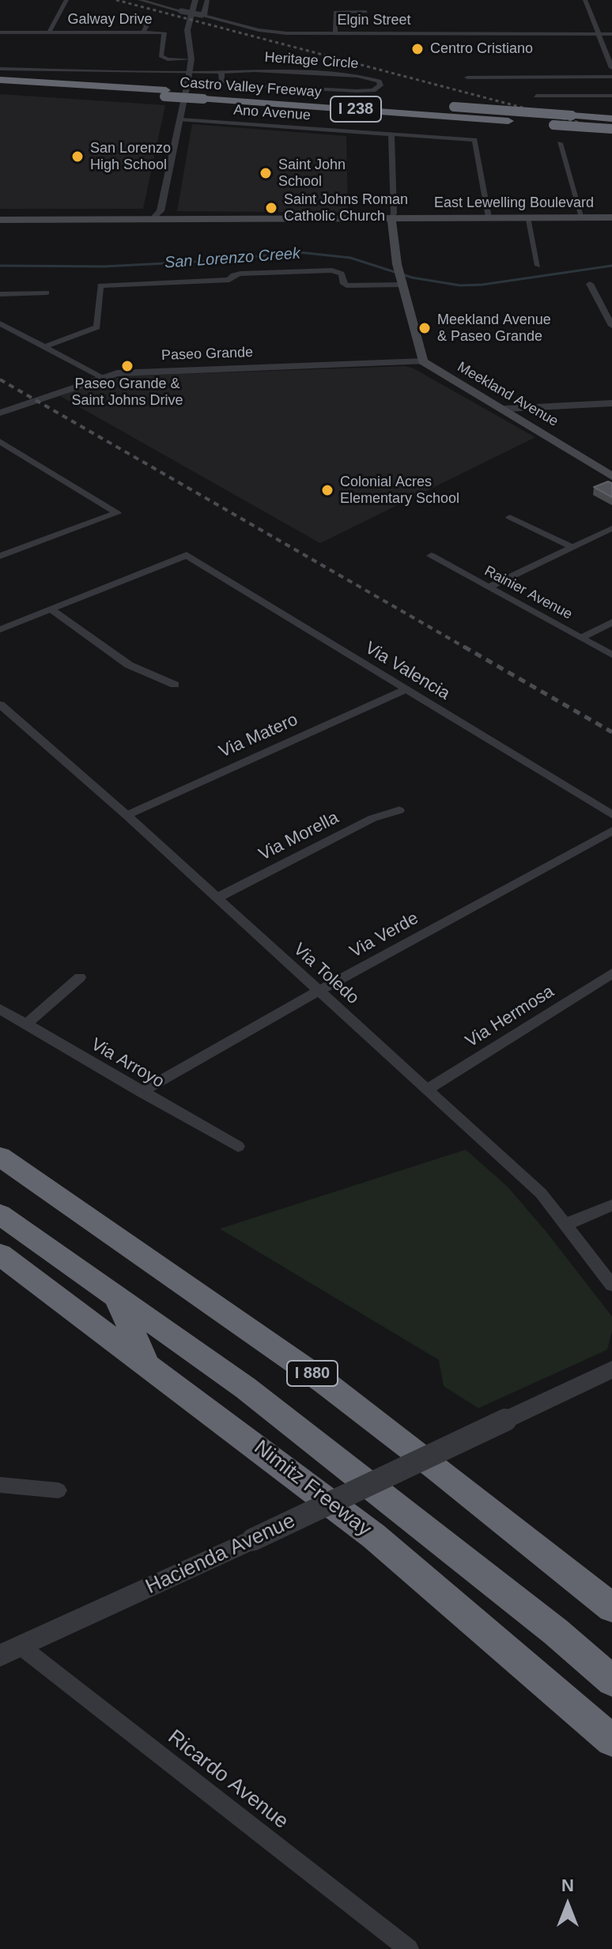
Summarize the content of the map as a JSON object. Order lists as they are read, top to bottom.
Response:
{
  "streets": {
    "highway": [
      "Castro Valley Freeway",
      "I 238",
      "I 880",
      "Nimitz Freeway"
    ],
    "main road": ["East Lewelling Boulevard", "Meekland Avenue"],
    "street": [
      "Galway Drive",
      "Elgin Street",
      "Heritage Circle",
      "Ano Avenue",
      "Paseo Grande",
      "Rainier Avenue",
      "Via Valencia",
      "Via Matero",
      "Via Morella",
      "Via Verde",
      "Via Toledo",
      "Via Hermosa",
      "Via Arroyo",
      "Hacienda Avenue",
      "Ricardo Avenue"
    ]
  },
  "crossings": [
    ["Ano Avenue", "East Lewelling Boulevard"],
    ["Paseo Grande", "Meekland Avenue"],
    ["Via Valencia", "Via Matero"],
    ["Via Matero", "Via Toledo"],
    ["Via Morella", "Via Toledo"],
    ["Via Verde", "Via Toledo"],
    ["Via Verde", "Via Arroyo"],
    ["Via Toledo", "Via Hermosa"],
    ["Hacienda Avenue", "Ricardo Avenue"]
  ],
  "water": ["San Lorenzo Creek"],
  "places": [
    "Centro Cristiano",
    "San Lorenzo High School",
    "Saint John School",
    "Saint Johns Roman Catholic Church",
    "Meekland Avenue & Paseo Grande",
    "Paseo Grande & Saint Johns Drive",
    "Colonial Acres Elementary School"
  ],
  "north": "top"
}
